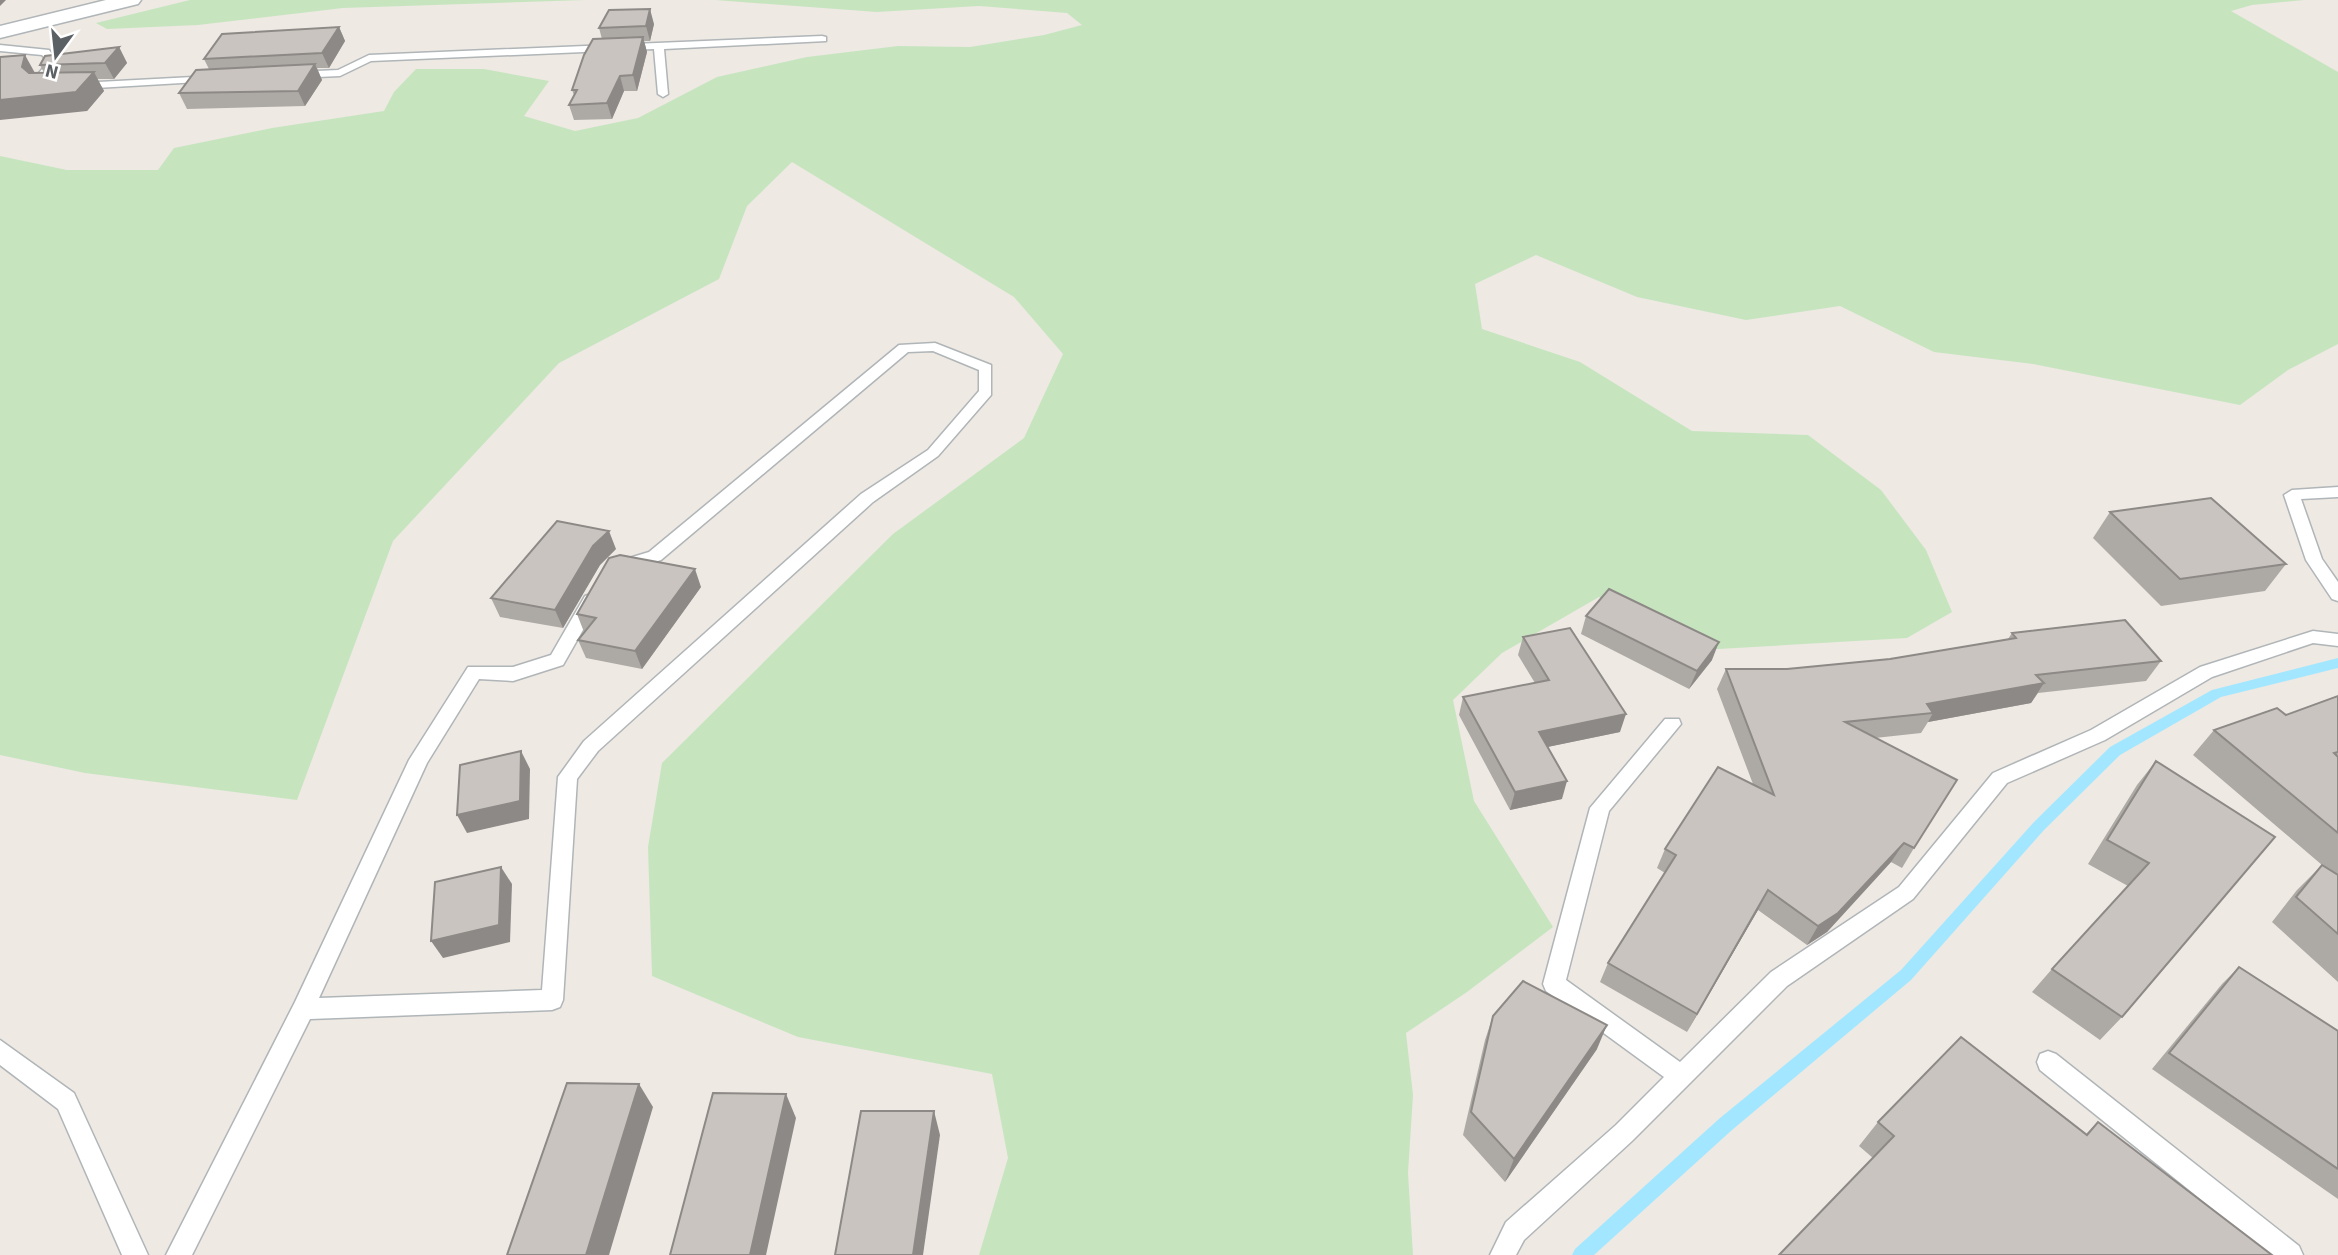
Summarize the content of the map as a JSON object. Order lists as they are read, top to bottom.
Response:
{
  "north": "bottom"
}
